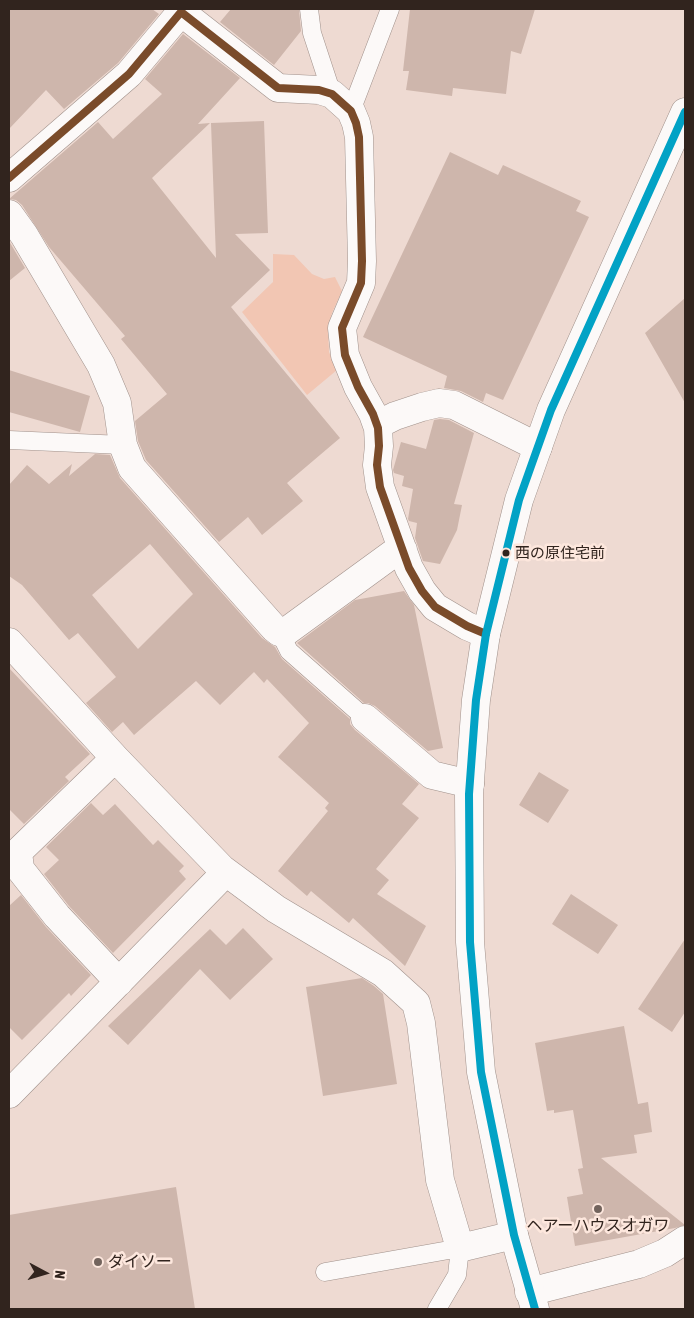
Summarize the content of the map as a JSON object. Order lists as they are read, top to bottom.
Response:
{
  "places": ["西の原住宅前", "ヘアーハウスオガワ", "ダイソー"],
  "north": "right"
}
